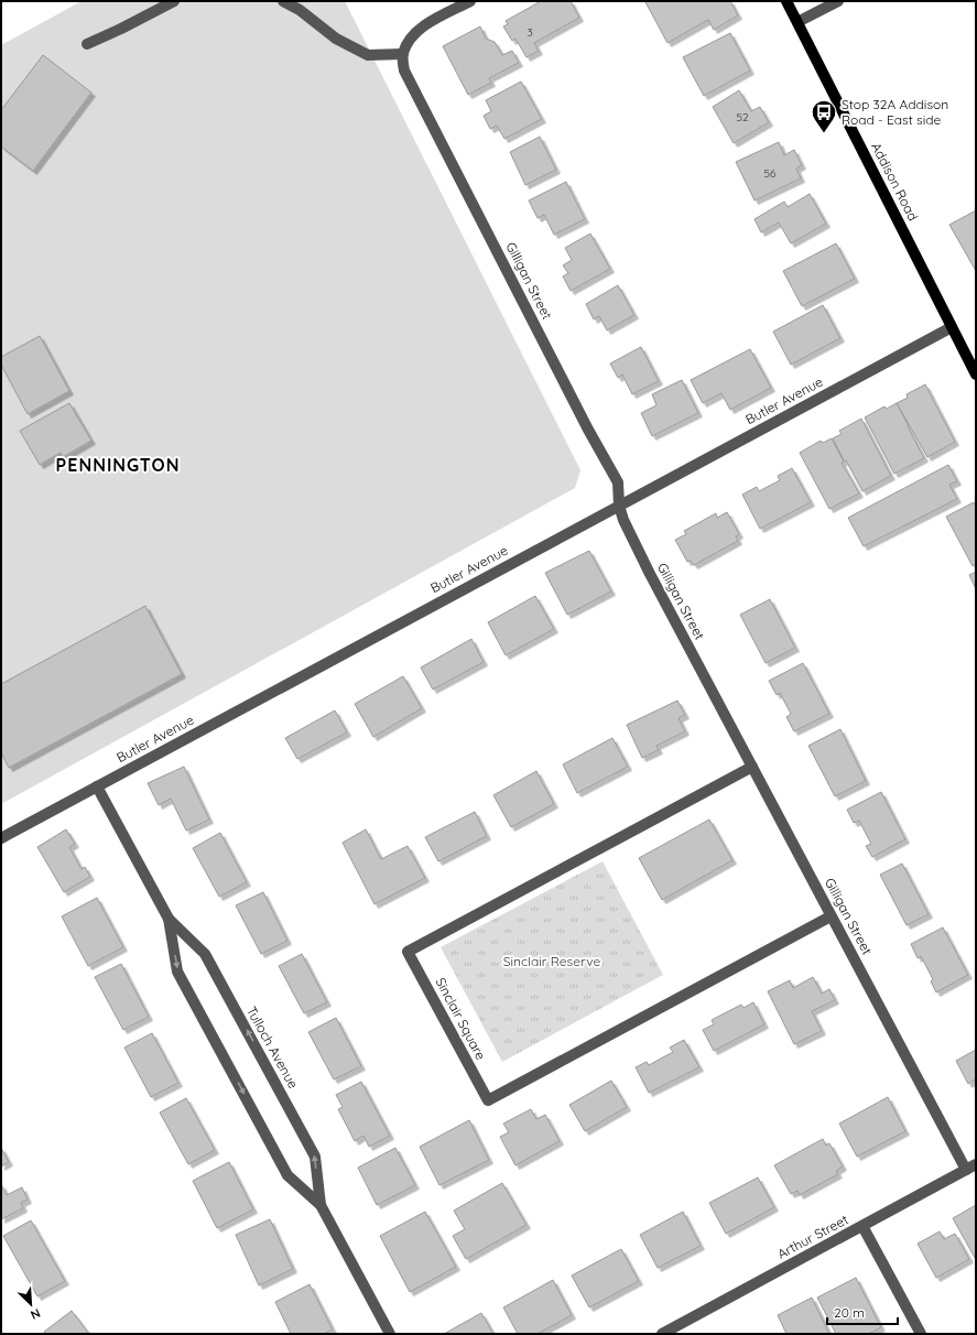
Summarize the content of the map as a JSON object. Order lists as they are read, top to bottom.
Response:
{
  "streets": {
    "main road": ["Addison Road"],
    "street": [
      "Gilligan Street",
      "Butler Avenue",
      "Sinclair Square",
      "Tulloch Avenue",
      "Arthur Street"
    ]
  },
  "crossings": [
    ["Addison Road", "Butler Avenue"],
    ["Gilligan Street", "Butler Avenue"],
    ["Gilligan Street", "Sinclair Square"],
    ["Gilligan Street", "Arthur Street"],
    ["Butler Avenue", "Tulloch Avenue"]
  ],
  "districts": ["PENNINGTON"],
  "parks": ["Sinclair Reserve"],
  "places": {
    "bus stop": ["Stop 32A Addison Road - East side"]
  },
  "house_numbers": ["3", "52", "56"],
  "scale_bar": "20 m",
  "north": "bottom right"
}
